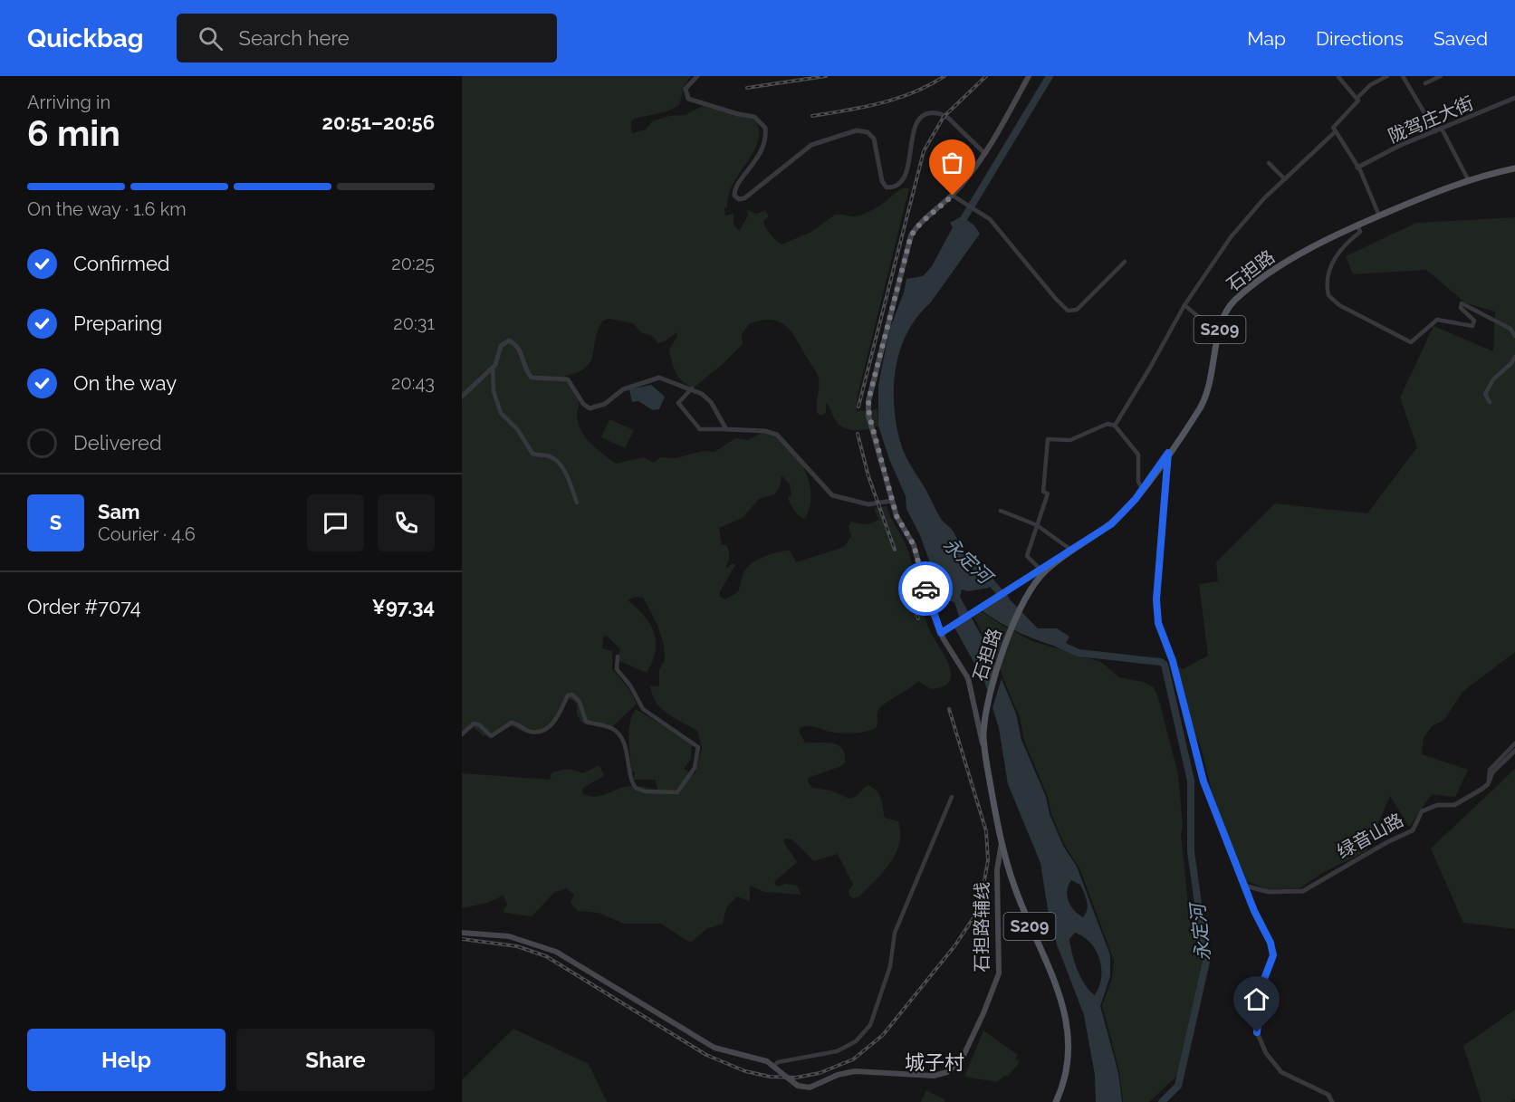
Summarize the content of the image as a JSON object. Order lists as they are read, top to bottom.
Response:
{
  "streets": {
    "main road": ["石担路", "S209", "石担路辅线"],
    "street": ["陇驾庄大街", "绿音山路"]
  },
  "crossings": [
    ["石担路", "石担路辅线"]
  ],
  "districts": ["城子村"],
  "water": ["永定河"],
  "page": {
    "header": "Quickbag",
    "search": "Search here",
    "nav": ["Map", "Directions", "Saved"],
    "heading": ["6 min", "Arriving in", "20:51–20:56"],
    "panel": [
      "Sam",
      "Courier · 4.6",
      "Order #7074",
      "¥97.34"
    ],
    "bar": "On the way · 1.6 km",
    "list": [
      ["Confirmed", "20:25"],
      ["Preparing", "20:31"],
      ["On the way", "20:43"],
      "Delivered"
    ],
    "round": "S",
    "buttons": ["Help", "Share"]
  }
}
